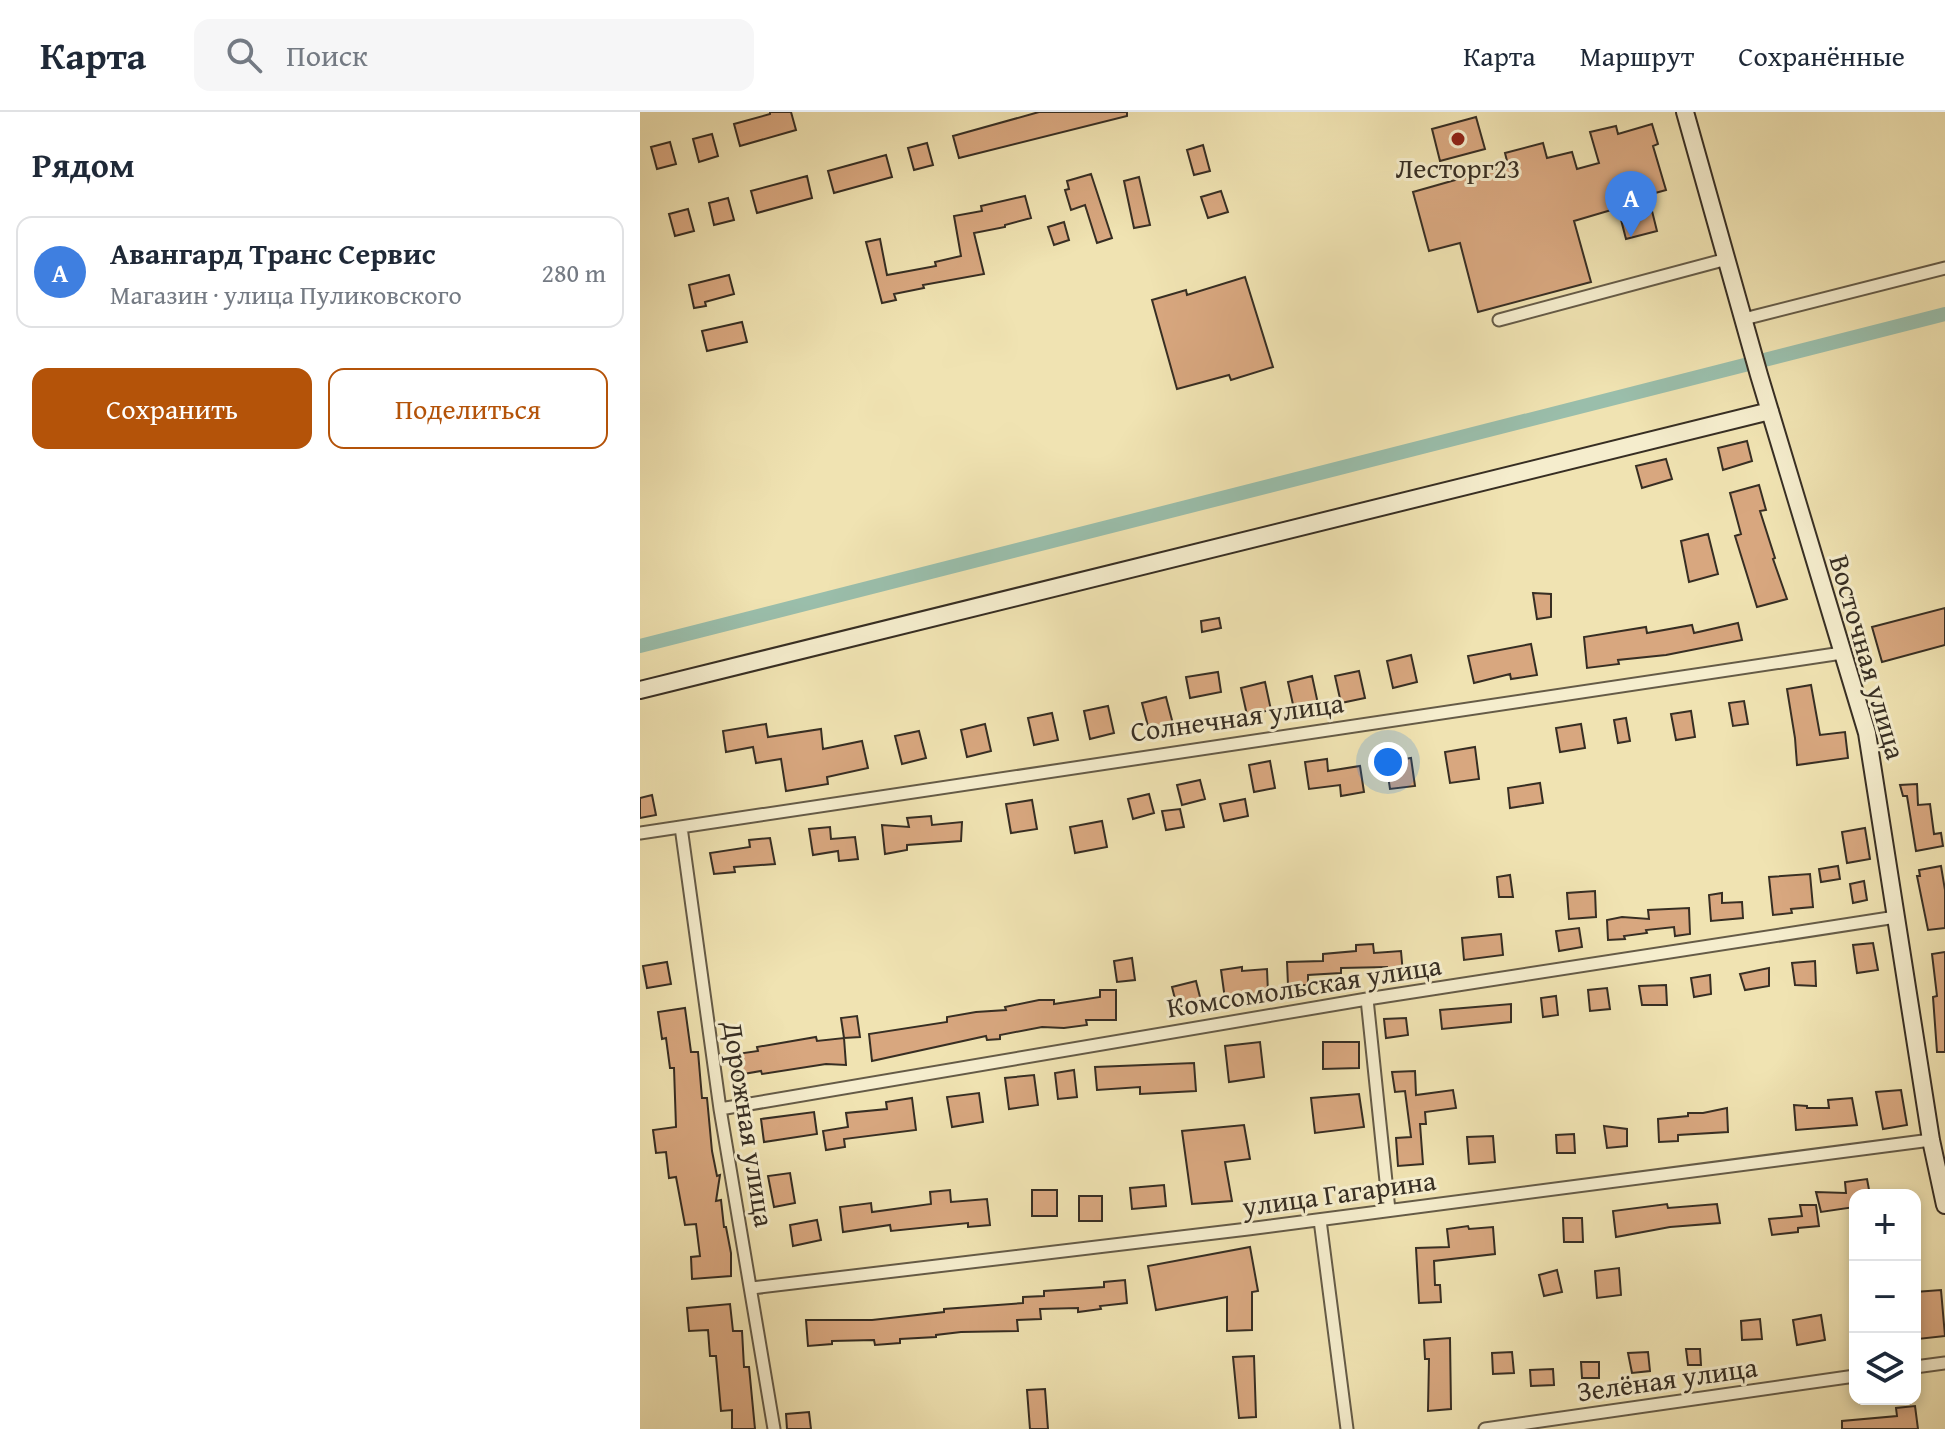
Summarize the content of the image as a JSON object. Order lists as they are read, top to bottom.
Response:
{
  "streets": {
    "main road": ["Восточная улица"],
    "street": [
      "Солнечная улица",
      "Комсомольская улица",
      "Дорожная улица",
      "улица Гагарина",
      "Зелёная улица"
    ]
  },
  "crossings": [
    ["Восточная улица", "Солнечная улица"],
    ["Восточная улица", "Комсомольская улица"],
    ["Восточная улица", "улица Гагарина"],
    ["Солнечная улица", "Дорожная улица"],
    ["Комсомольская улица", "Дорожная улица"],
    ["Дорожная улица", "улица Гагарина"]
  ],
  "places": ["Лесторг23"],
  "page": {
    "header": "Карта",
    "search": "Поиск",
    "nav": ["Карта", "Маршрут", "Сохранённые"],
    "heading": "Рядом",
    "pins": "A",
    "list": [
      {
        "mark": "A",
        "name": "Авангард Транс Сервис",
        "note": "Магазин · улица Пуликовского",
        "value": "280 m"
      }
    ],
    "buttons": ["Сохранить", "Поделиться"],
    "map_buttons": ["+", "−"]
  }
}
